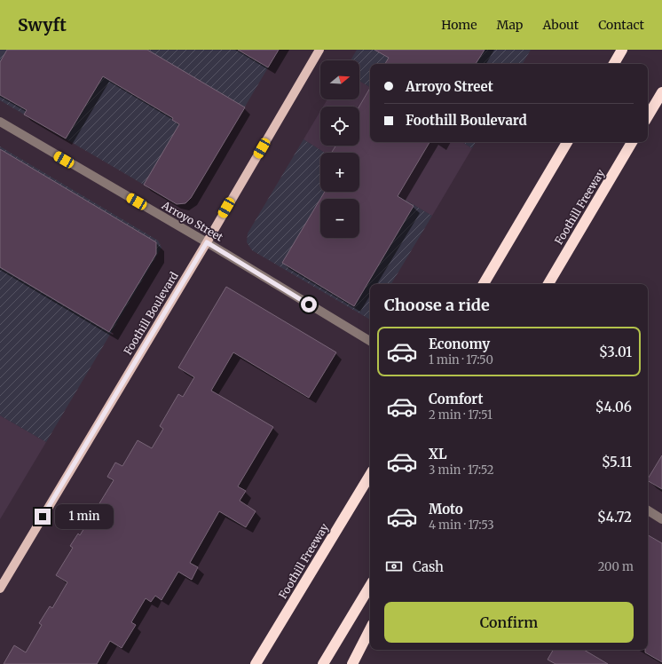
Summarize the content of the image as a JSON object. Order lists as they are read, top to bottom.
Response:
{
  "streets": {
    "highway": ["Foothill Freeway"],
    "main road": ["Foothill Boulevard"],
    "street": ["Arroyo Street"]
  },
  "crossings": [
    ["Arroyo Street", "Foothill Boulevard"]
  ],
  "north": "right",
  "page": {
    "header": "Swyft",
    "nav": [
      "Home",
      "Map",
      "About",
      "Contact"
    ],
    "map_buttons": ["+", "−"],
    "banner": ["Arroyo Street", "Foothill Boulevard"],
    "heading": "Choose a ride",
    "list": [
      {
        "name": "Economy",
        "note": "1 min · 17:50",
        "value": "$3.01"
      },
      {
        "name": "Comfort",
        "note": "2 min · 17:51",
        "value": "$4.06"
      },
      {
        "name": "XL",
        "note": "3 min · 17:52",
        "value": "$5.11"
      },
      {
        "name": "Moto",
        "note": "4 min · 17:53",
        "value": "$4.72"
      }
    ],
    "bubble": "1 min",
    "pay": ["Cash", "200 m"],
    "buttons": "Confirm"
  }
}
